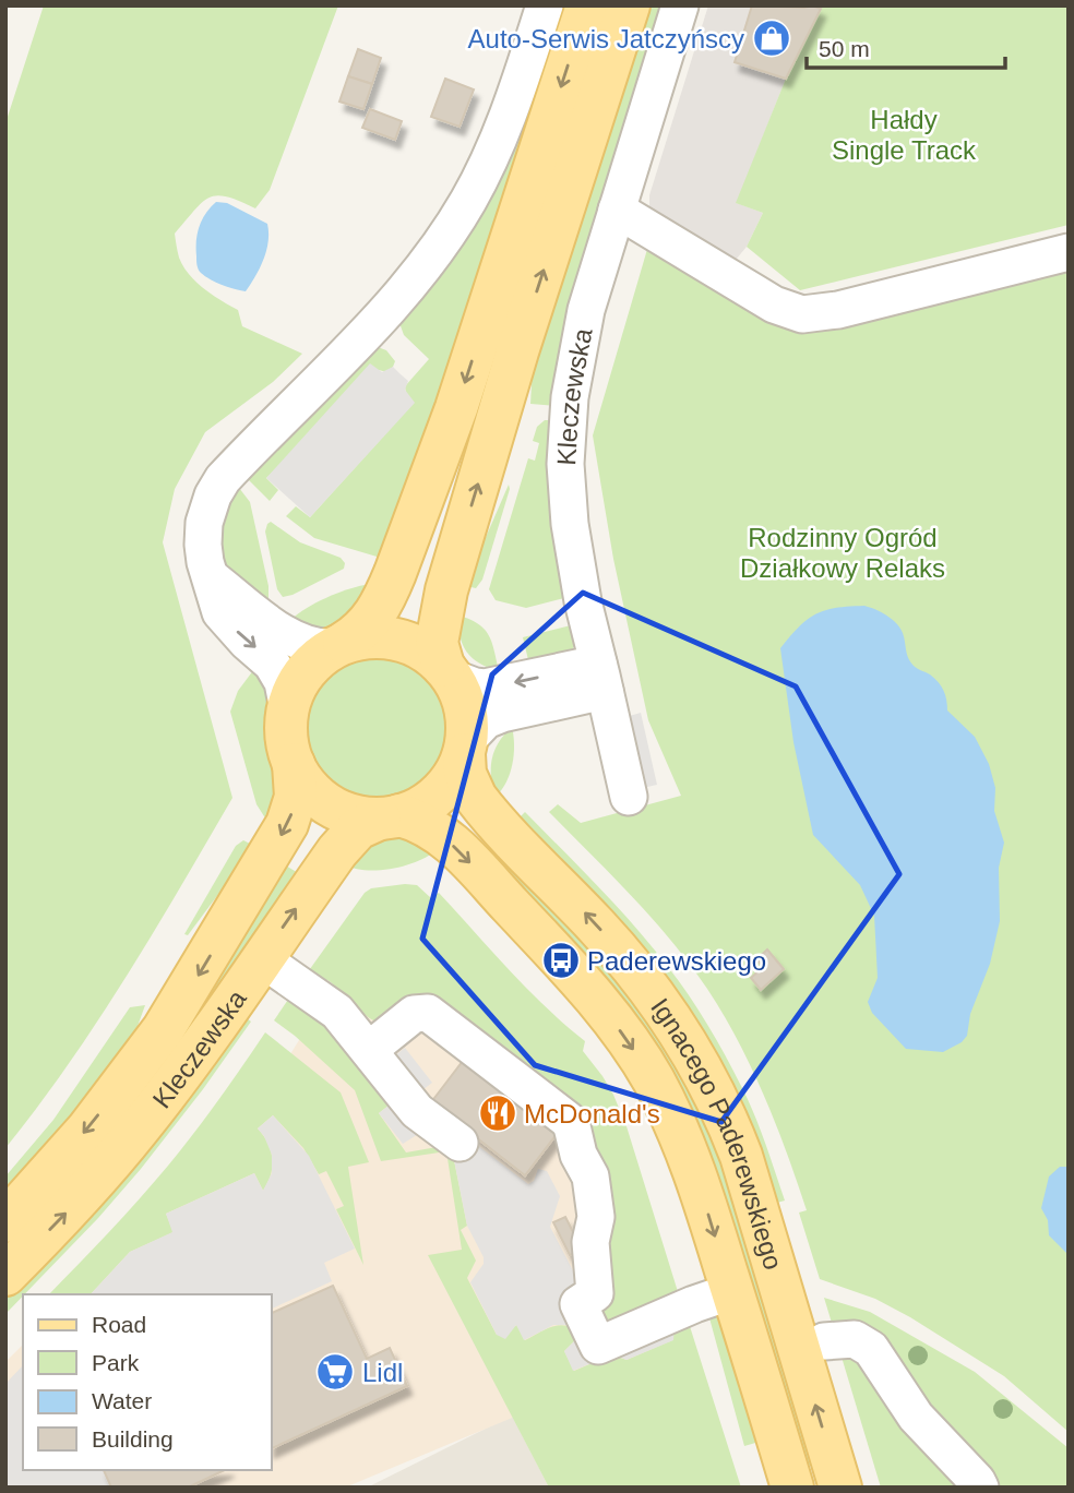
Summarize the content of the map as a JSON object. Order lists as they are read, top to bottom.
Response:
{
  "streets": {
    "main road": ["Kleczewska", "Ignacego Paderewskiego"]
  },
  "crossings": [
    ["Kleczewska", "Ignacego Paderewskiego"]
  ],
  "parks": ["Hałdy Single Track", "Rodzinny Ogród Działkowy Relaks"],
  "places": {
    "shop": ["Auto-Serwis Jatczyńscy"],
    "bus stop": ["Paderewskiego"],
    "restaurant": ["McDonald's"],
    "supermarket": ["Lidl"]
  },
  "legend": [
    "Road",
    "Park",
    "Water",
    "Building"
  ],
  "scale_bar": "50 m"
}
